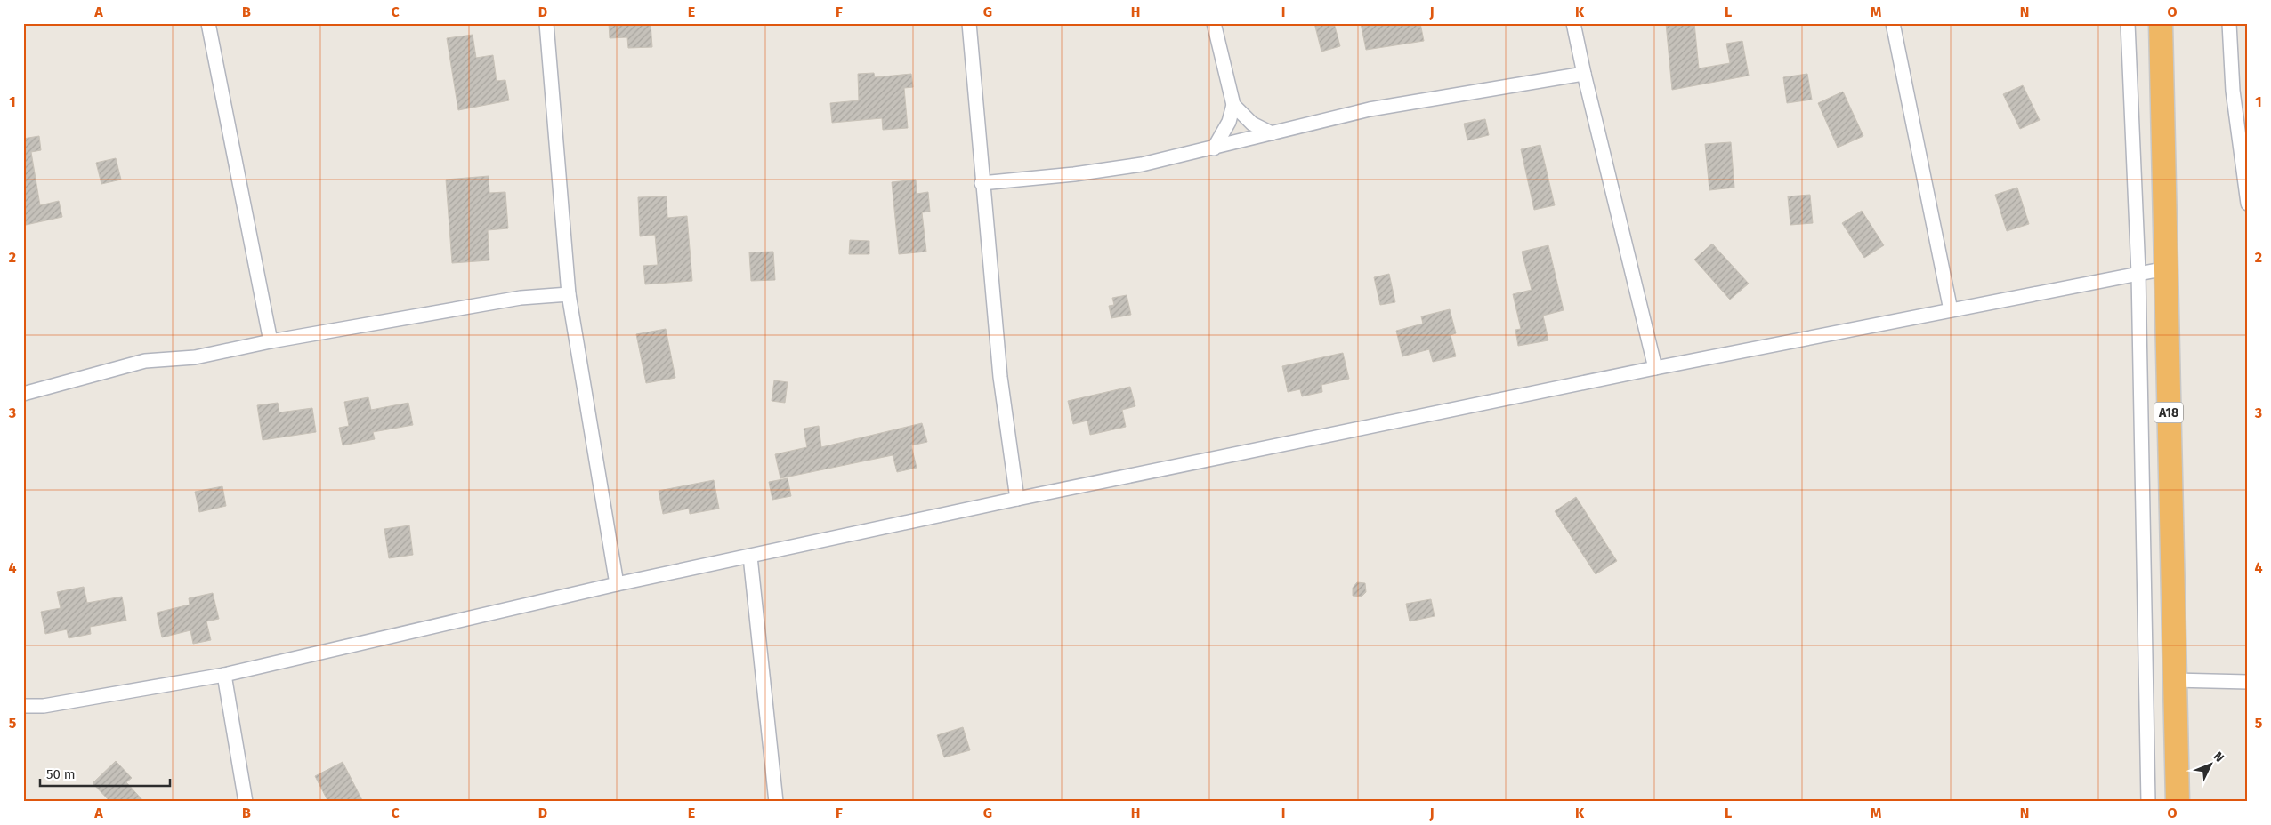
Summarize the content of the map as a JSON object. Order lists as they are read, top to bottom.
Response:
{
  "streets": {
    "highway": ["A18"]
  },
  "scale_bar": "50 m",
  "north": "top right",
  "grid": {
    "columns": [
      "A",
      "B",
      "C",
      "D",
      "E",
      "F",
      "G",
      "H",
      "I",
      "J",
      "K",
      "L",
      "M",
      "N",
      "O"
    ],
    "rows": [
      "1",
      "2",
      "3",
      "4",
      "5"
    ]
  }
}
